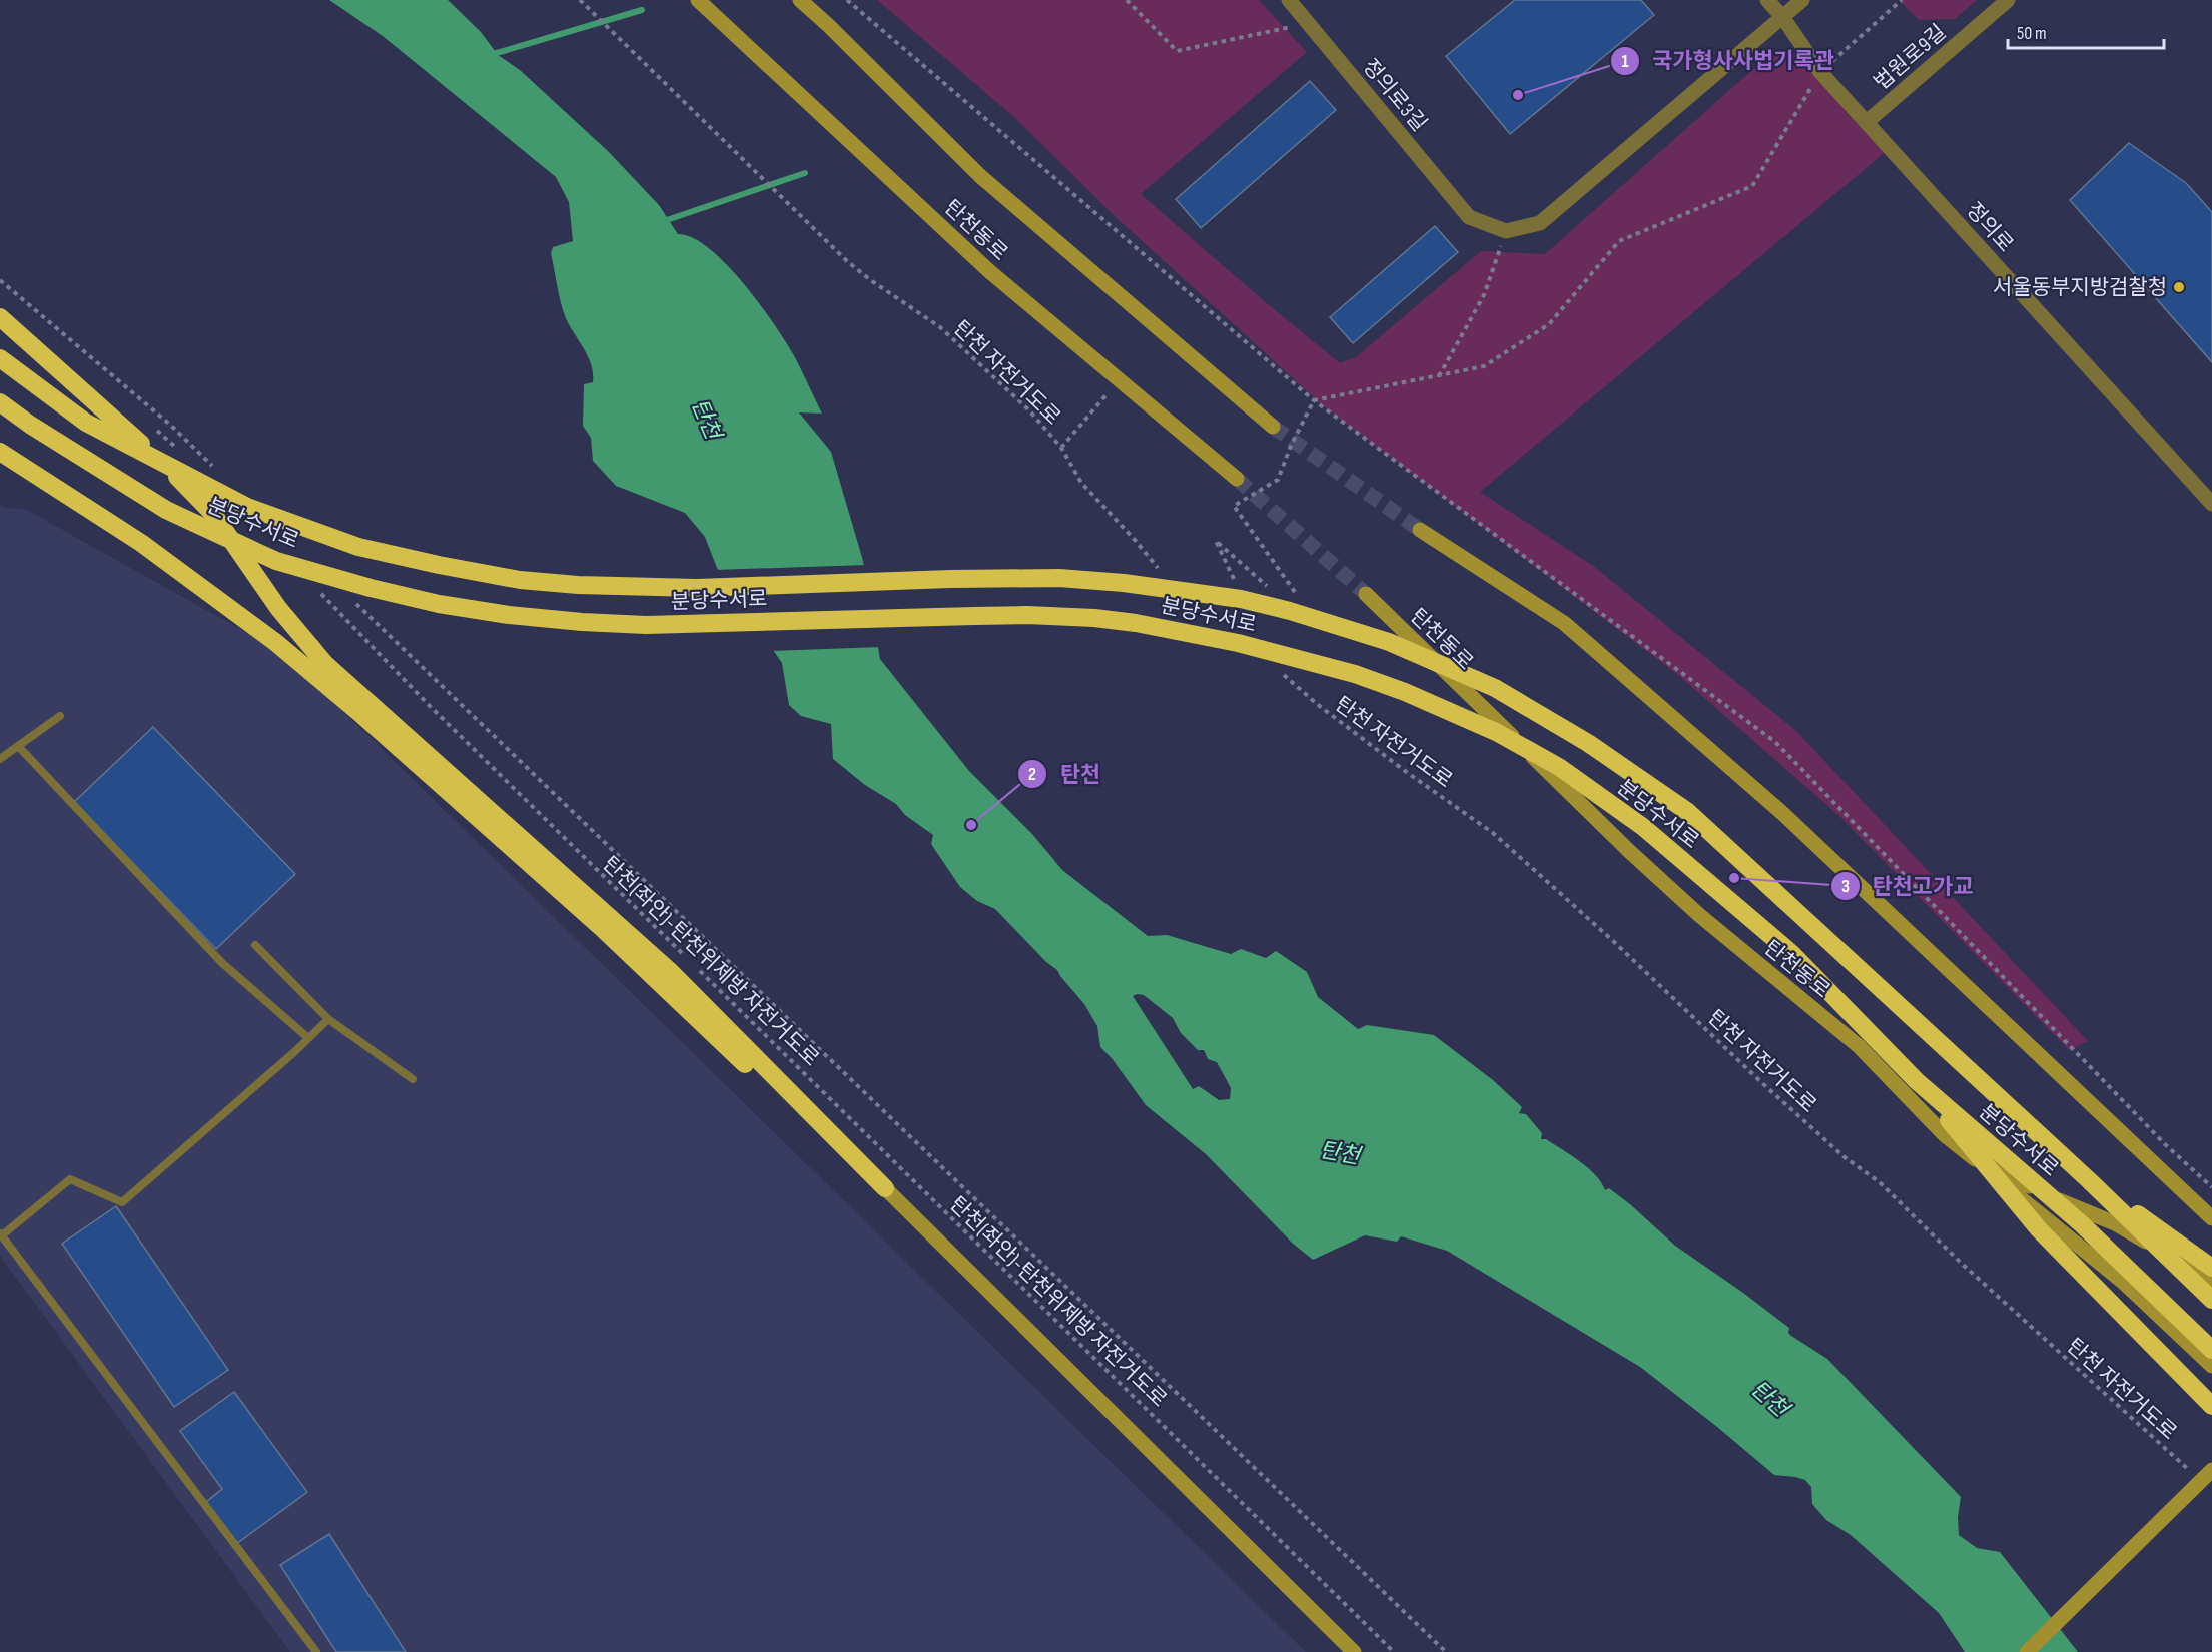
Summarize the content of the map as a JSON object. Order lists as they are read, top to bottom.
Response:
{
  "streets": {
    "highway": ["분당수서로"],
    "street": [
      "법원로9길",
      "정의로3길",
      "정의로",
      "탄천동로"
    ],
    "path": ["탄천 자전거도로", "탄천(좌안)-탄천위제방 자전거도로"]
  },
  "crossings": [
    ["법원로9길", "정의로"]
  ],
  "water": ["탄천"],
  "places": [
    "국가형사사법기록관",
    "서울동부지방검찰청",
    "탄천",
    "탄천고가교"
  ],
  "scale_bar": "50 m"
}
